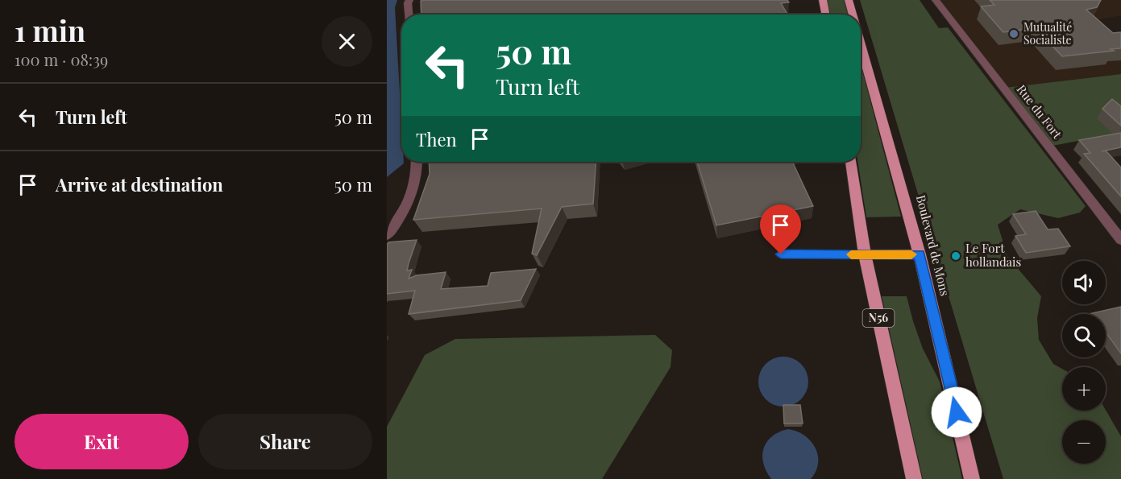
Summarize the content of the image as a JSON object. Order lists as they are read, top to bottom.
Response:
{
  "streets": {
    "main road": ["Boulevard de Mons", "N56"],
    "street": ["Rue du Fort"]
  },
  "places": ["Mutualité Socialiste", "Le Fort hollandais"],
  "page": {
    "heading": ["1 min", "100 m · 08:39"],
    "turn": ["50 m", "Turn left"],
    "list": [
      {
        "name": "Turn left",
        "value": "50 m"
      },
      {
        "name": "Arrive at destination",
        "value": "50 m"
      }
    ],
    "then": "Then",
    "map_buttons": ["+", "−"],
    "buttons": ["Exit", "Share"]
  }
}
